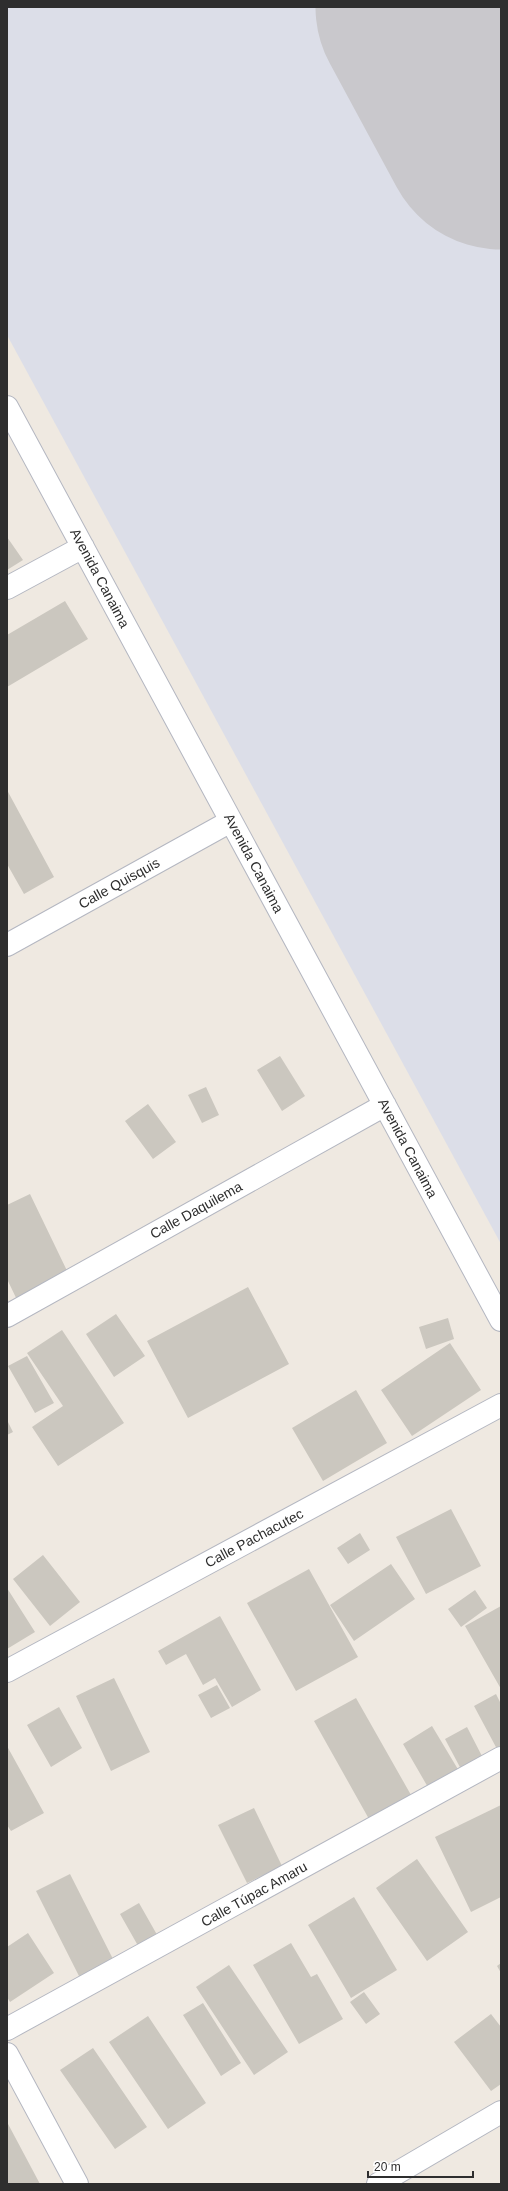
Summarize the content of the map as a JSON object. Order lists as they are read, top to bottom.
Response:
{
  "streets": {
    "street": [
      "Avenida Canaima",
      "Calle Quisquis",
      "Calle Daquilema",
      "Calle Pachacutec",
      "Calle Túpac Amaru"
    ]
  },
  "crossings": [
    ["Avenida Canaima", "Calle Quisquis"],
    ["Avenida Canaima", "Calle Daquilema"]
  ],
  "scale_bar": "20 m"
}
